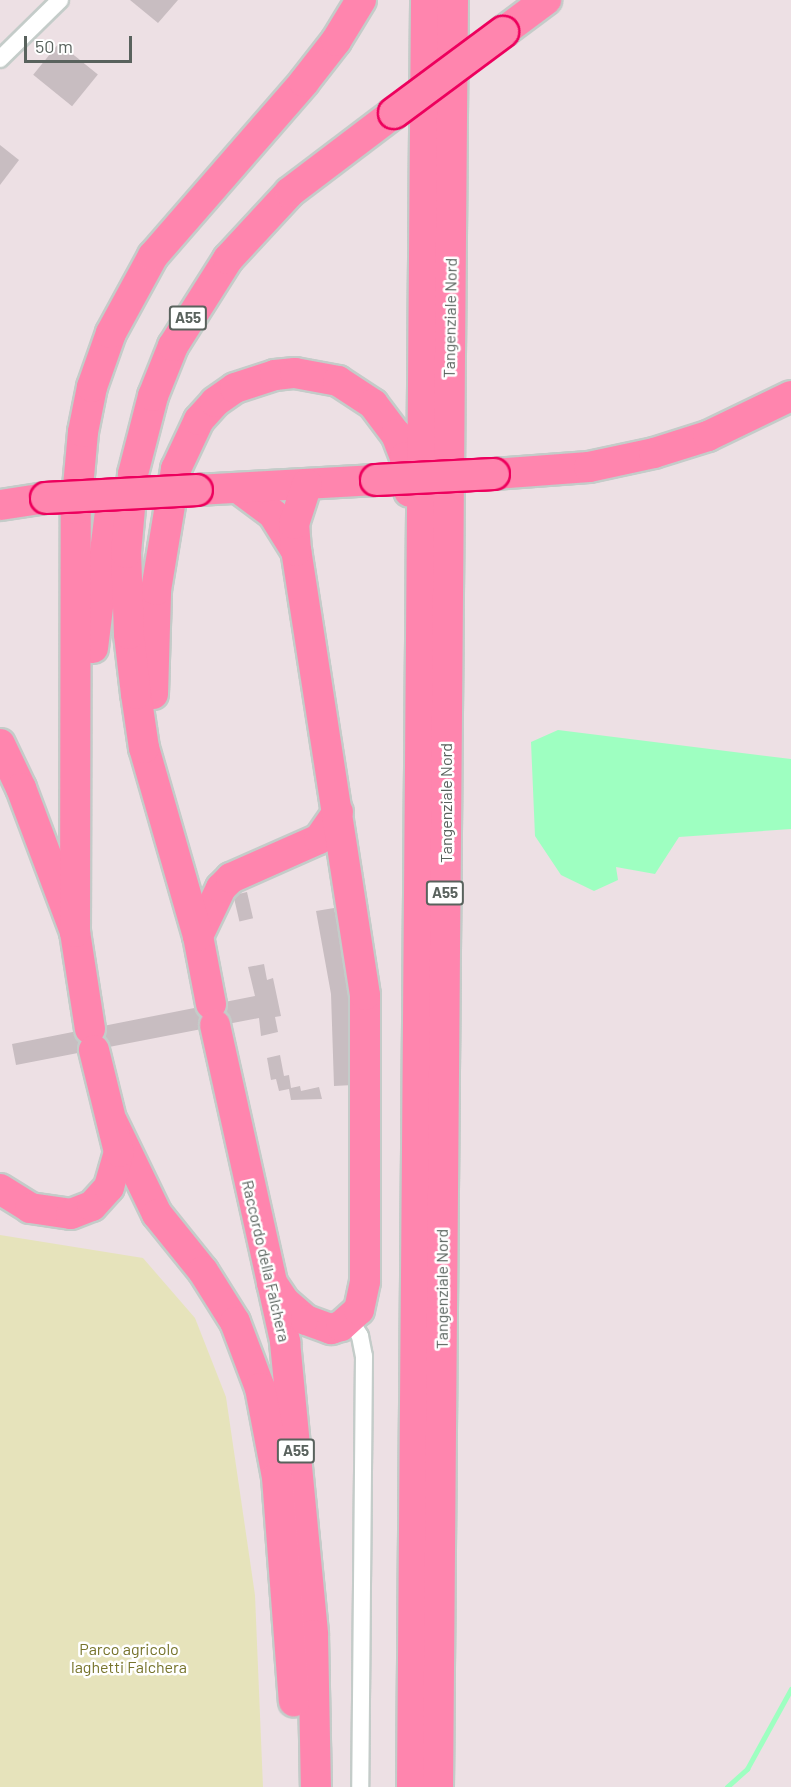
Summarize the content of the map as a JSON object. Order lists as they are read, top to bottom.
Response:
{
  "streets": {
    "highway": ["A55", "Tangenziale Nord", "Raccordo della Falchera"]
  },
  "crossings": [
    ["A55", "Raccordo della Falchera"]
  ],
  "parks": ["Parco agricolo laghetti Falchera"],
  "scale_bar": "50 m"
}
